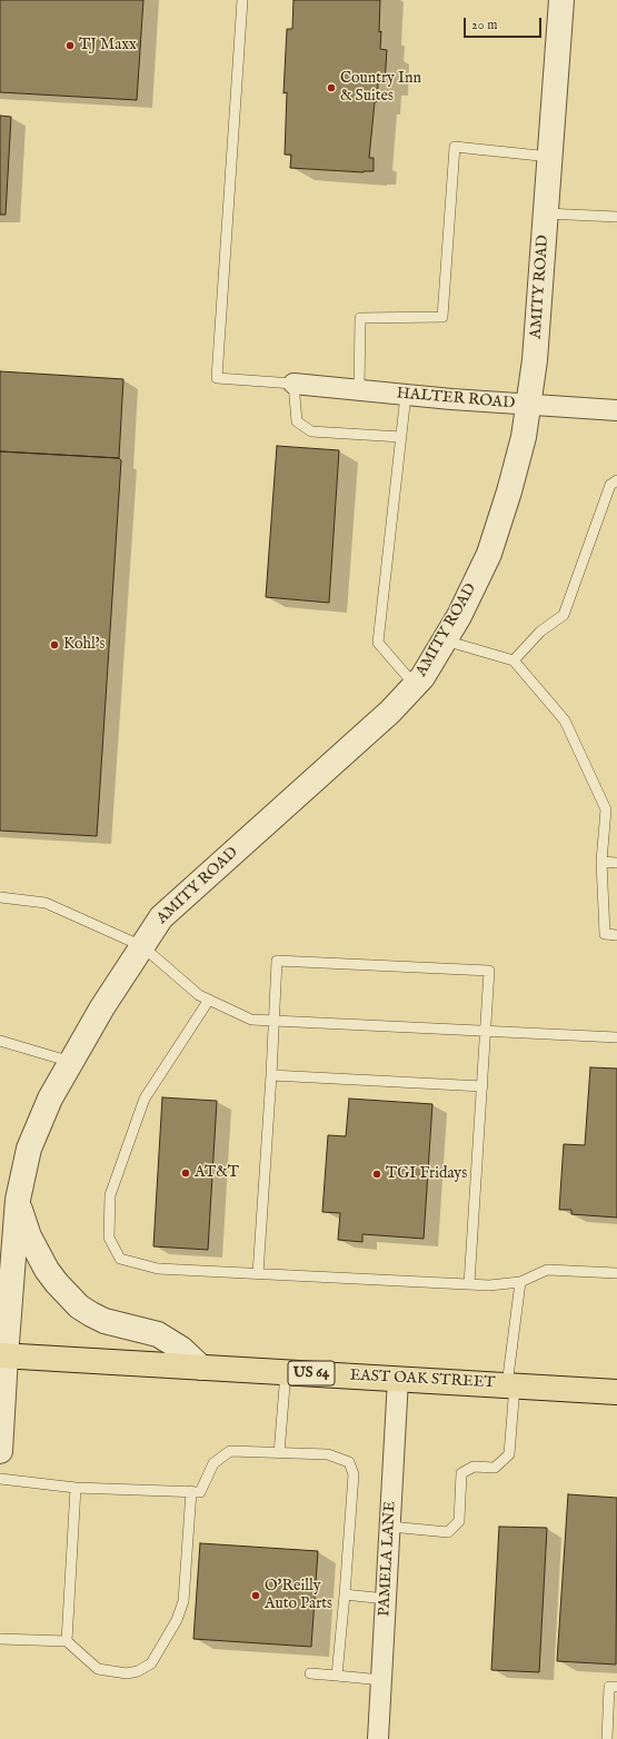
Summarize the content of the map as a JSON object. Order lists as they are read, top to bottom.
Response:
{
  "streets": {
    "highway": ["US 64", "EAST OAK STREET"],
    "street": ["AMITY ROAD", "HALTER ROAD", "PAMELA LANE"]
  },
  "crossings": [
    ["AMITY ROAD", "HALTER ROAD"],
    ["AMITY ROAD", "EAST OAK STREET"],
    ["EAST OAK STREET", "PAMELA LANE"]
  ],
  "places": [
    "TJ Maxx",
    "Country Inn & Suites",
    "Kohl's",
    "AT&T",
    "TGI Fridays",
    "O'Reilly Auto Parts"
  ],
  "scale_bar": "20 m"
}
